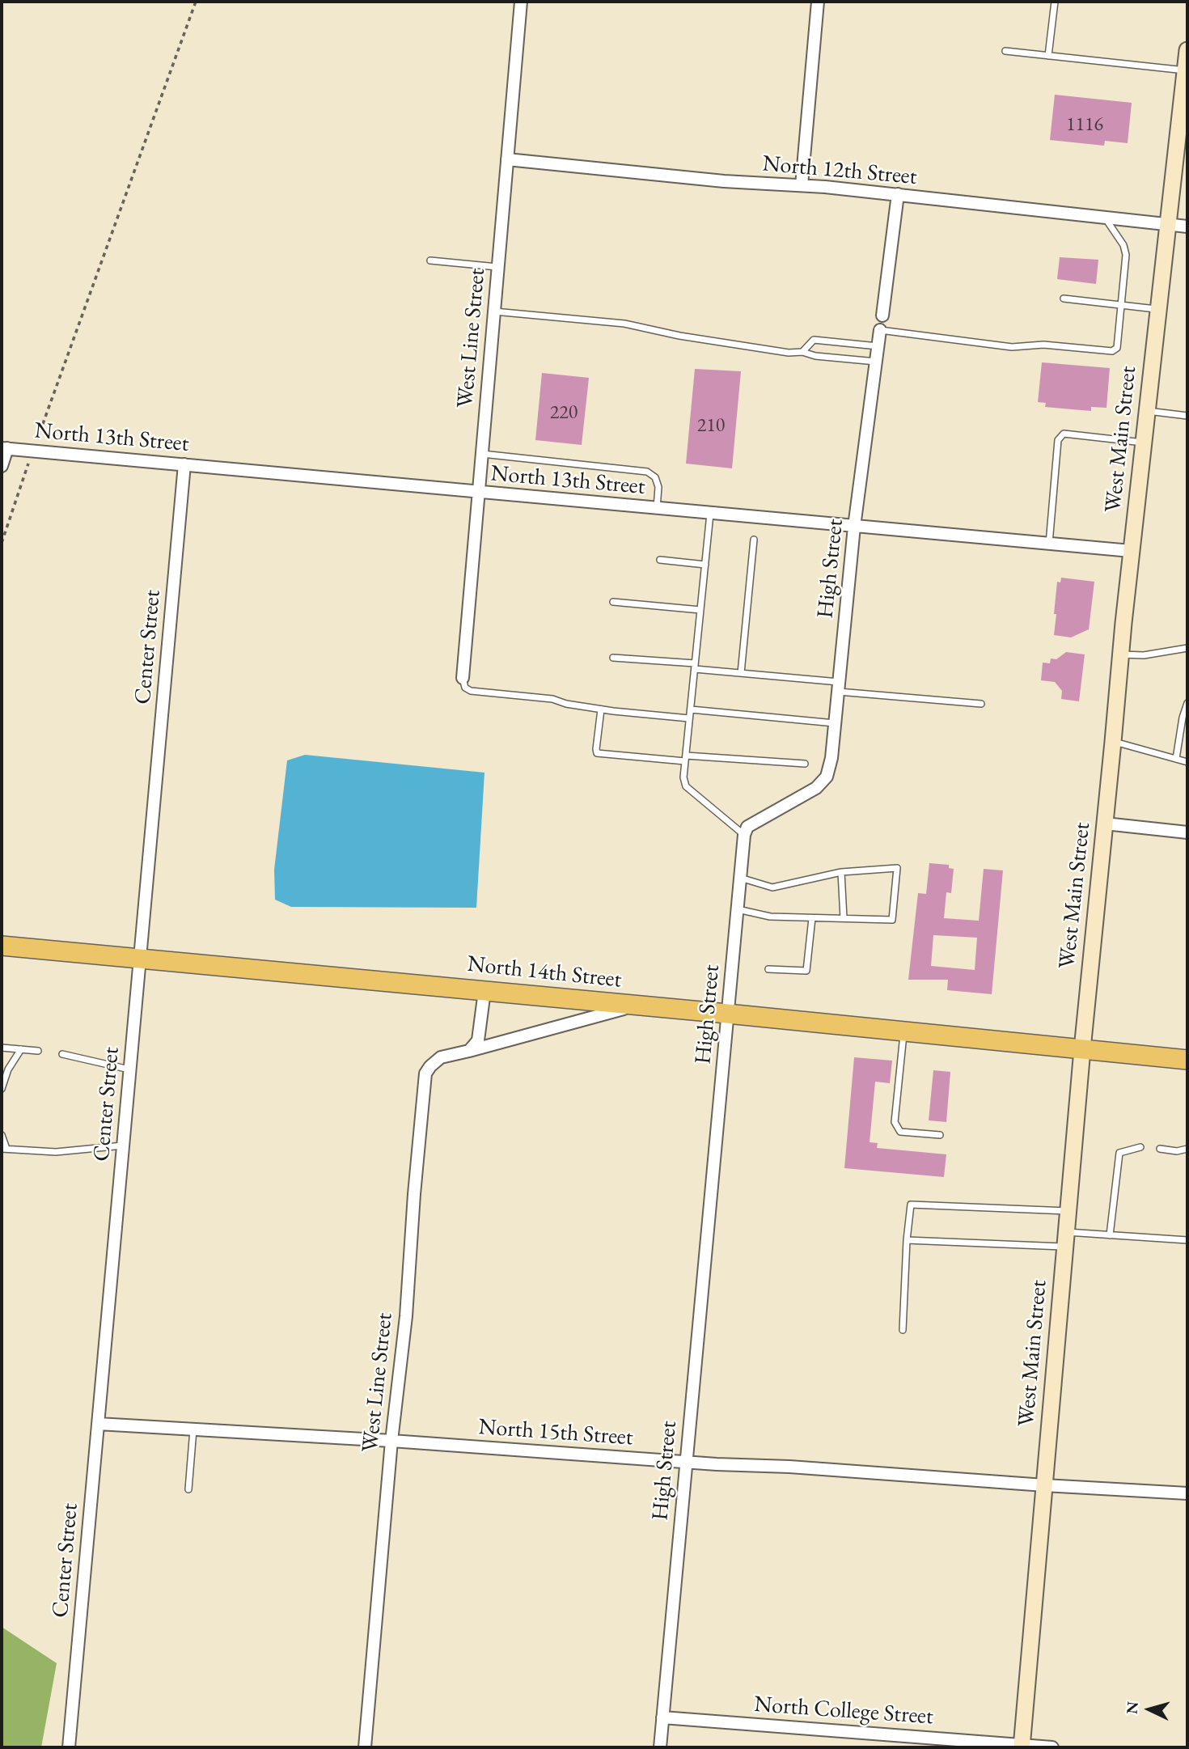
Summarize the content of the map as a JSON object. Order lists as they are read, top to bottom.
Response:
{
  "streets": {
    "highway": ["North 14th Street"],
    "main road": ["West Main Street"],
    "street": [
      "North 12th Street",
      "West Line Street",
      "North 13th Street",
      "High Street",
      "Center Street",
      "North 15th Street",
      "North College Street"
    ]
  },
  "crossings": [
    ["North 12th Street", "West Line Street"],
    ["North 12th Street", "West Main Street"],
    ["West Line Street", "North 13th Street"],
    ["West Line Street", "North 14th Street"],
    ["West Line Street", "North 15th Street"],
    ["North 13th Street", "West Main Street"],
    ["North 13th Street", "High Street"],
    ["North 13th Street", "Center Street"],
    ["West Main Street", "North 14th Street"],
    ["West Main Street", "North 15th Street"],
    ["West Main Street", "North College Street"],
    ["High Street", "North 14th Street"],
    ["High Street", "North 15th Street"],
    ["High Street", "North College Street"],
    ["Center Street", "North 14th Street"],
    ["Center Street", "North 15th Street"]
  ],
  "house_numbers": ["1116", "220", "210"],
  "north": "left"
}
